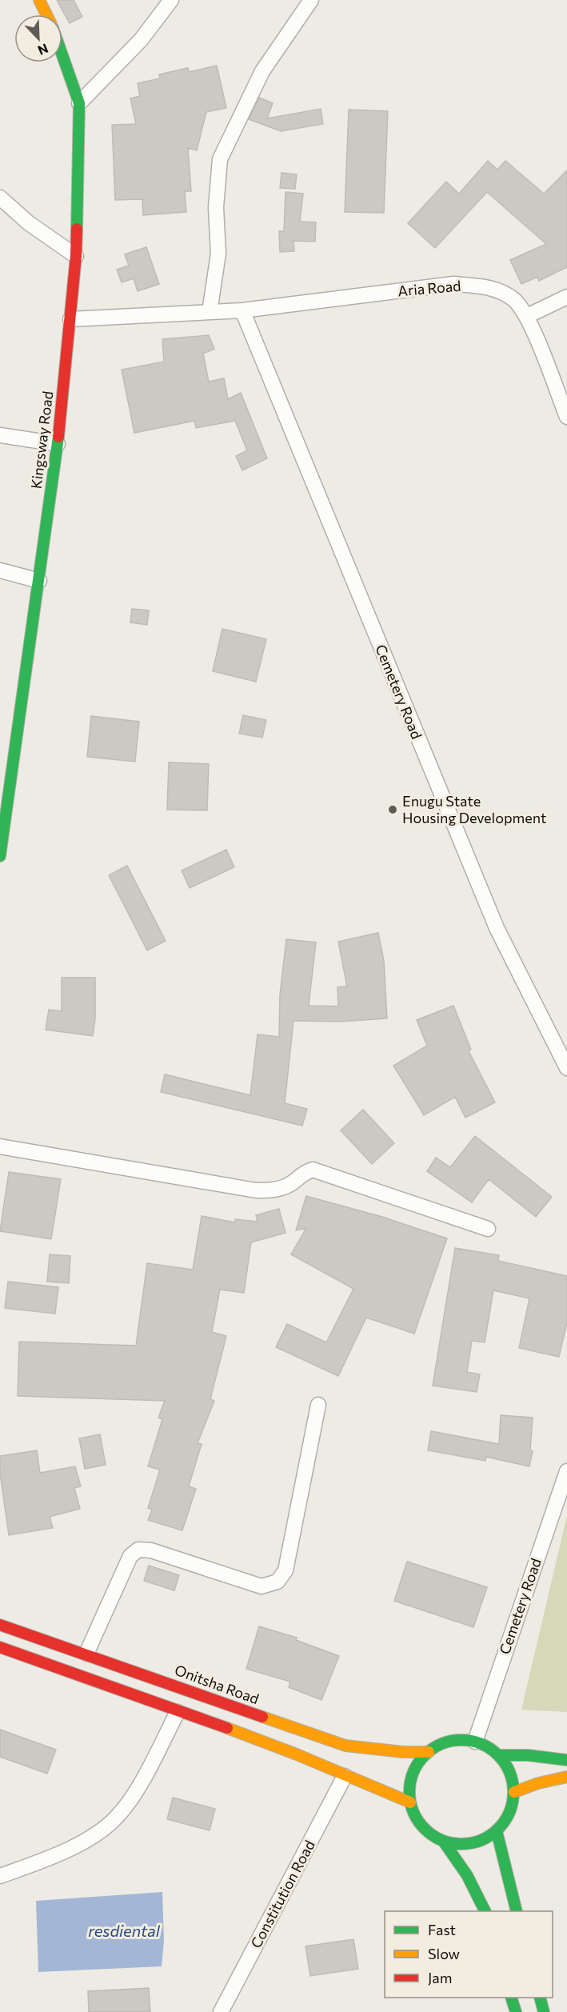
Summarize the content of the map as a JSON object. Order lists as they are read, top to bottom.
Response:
{
  "streets": {
    "main road": ["Kingsway Road", "Onitsha Road"],
    "street": ["Aria Road", "Cemetery Road", "Constitution Road"]
  },
  "crossings": [
    ["Aria Road", "Kingsway Road"],
    ["Aria Road", "Cemetery Road"],
    ["Cemetery Road", "Onitsha Road"]
  ],
  "water": ["resdiental"],
  "places": ["Enugu State Housing Development"],
  "legend": ["Fast", "Slow", "Jam"],
  "north": "bottom right"
}
